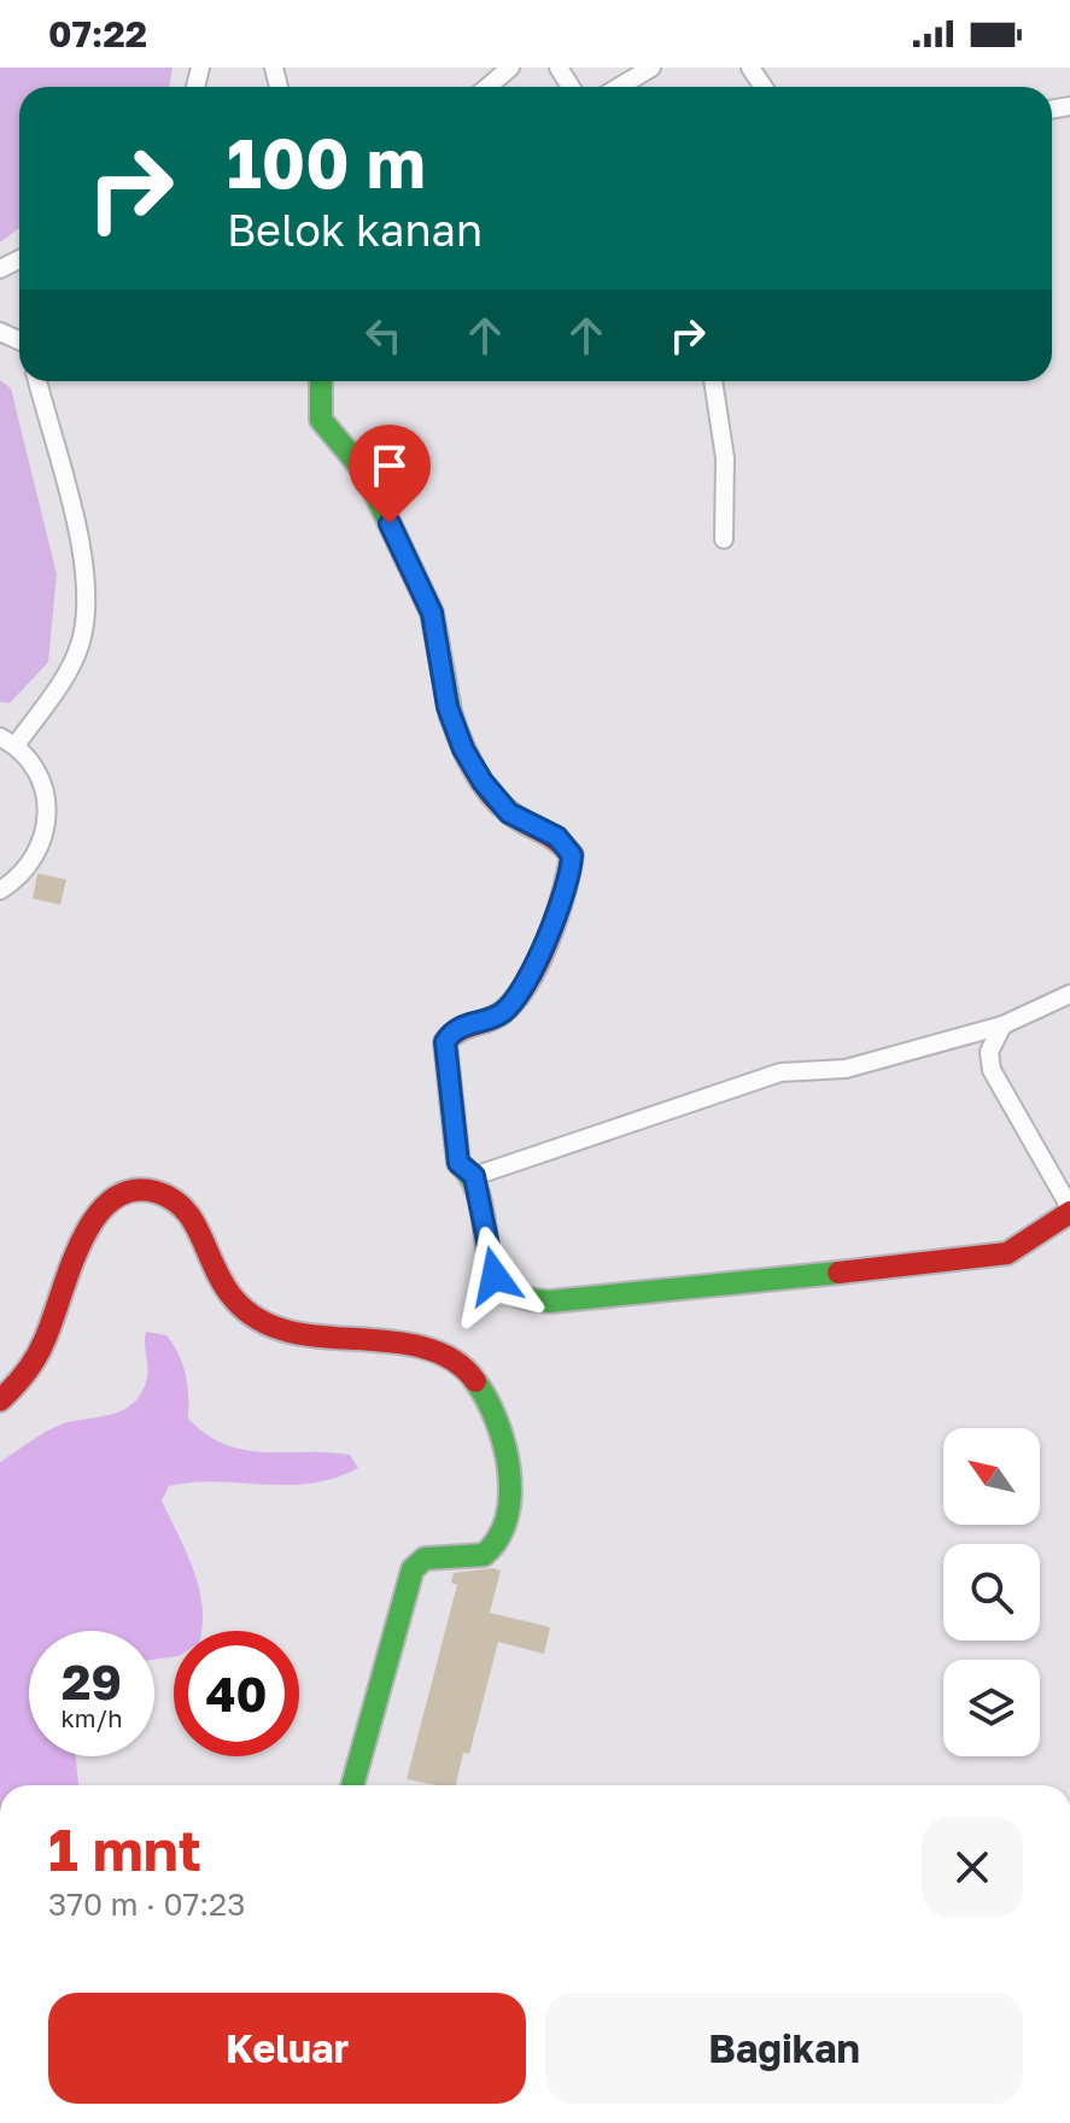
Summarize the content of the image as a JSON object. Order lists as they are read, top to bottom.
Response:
{
  "north": "top left",
  "page": {
    "status": "07:22",
    "turn": ["100 m", "Belok kanan"],
    "speed": "29 km/h",
    "limit": "40",
    "heading": ["1 mnt", "370 m · 07:23"],
    "buttons": ["Keluar", "Bagikan"]
  }
}
